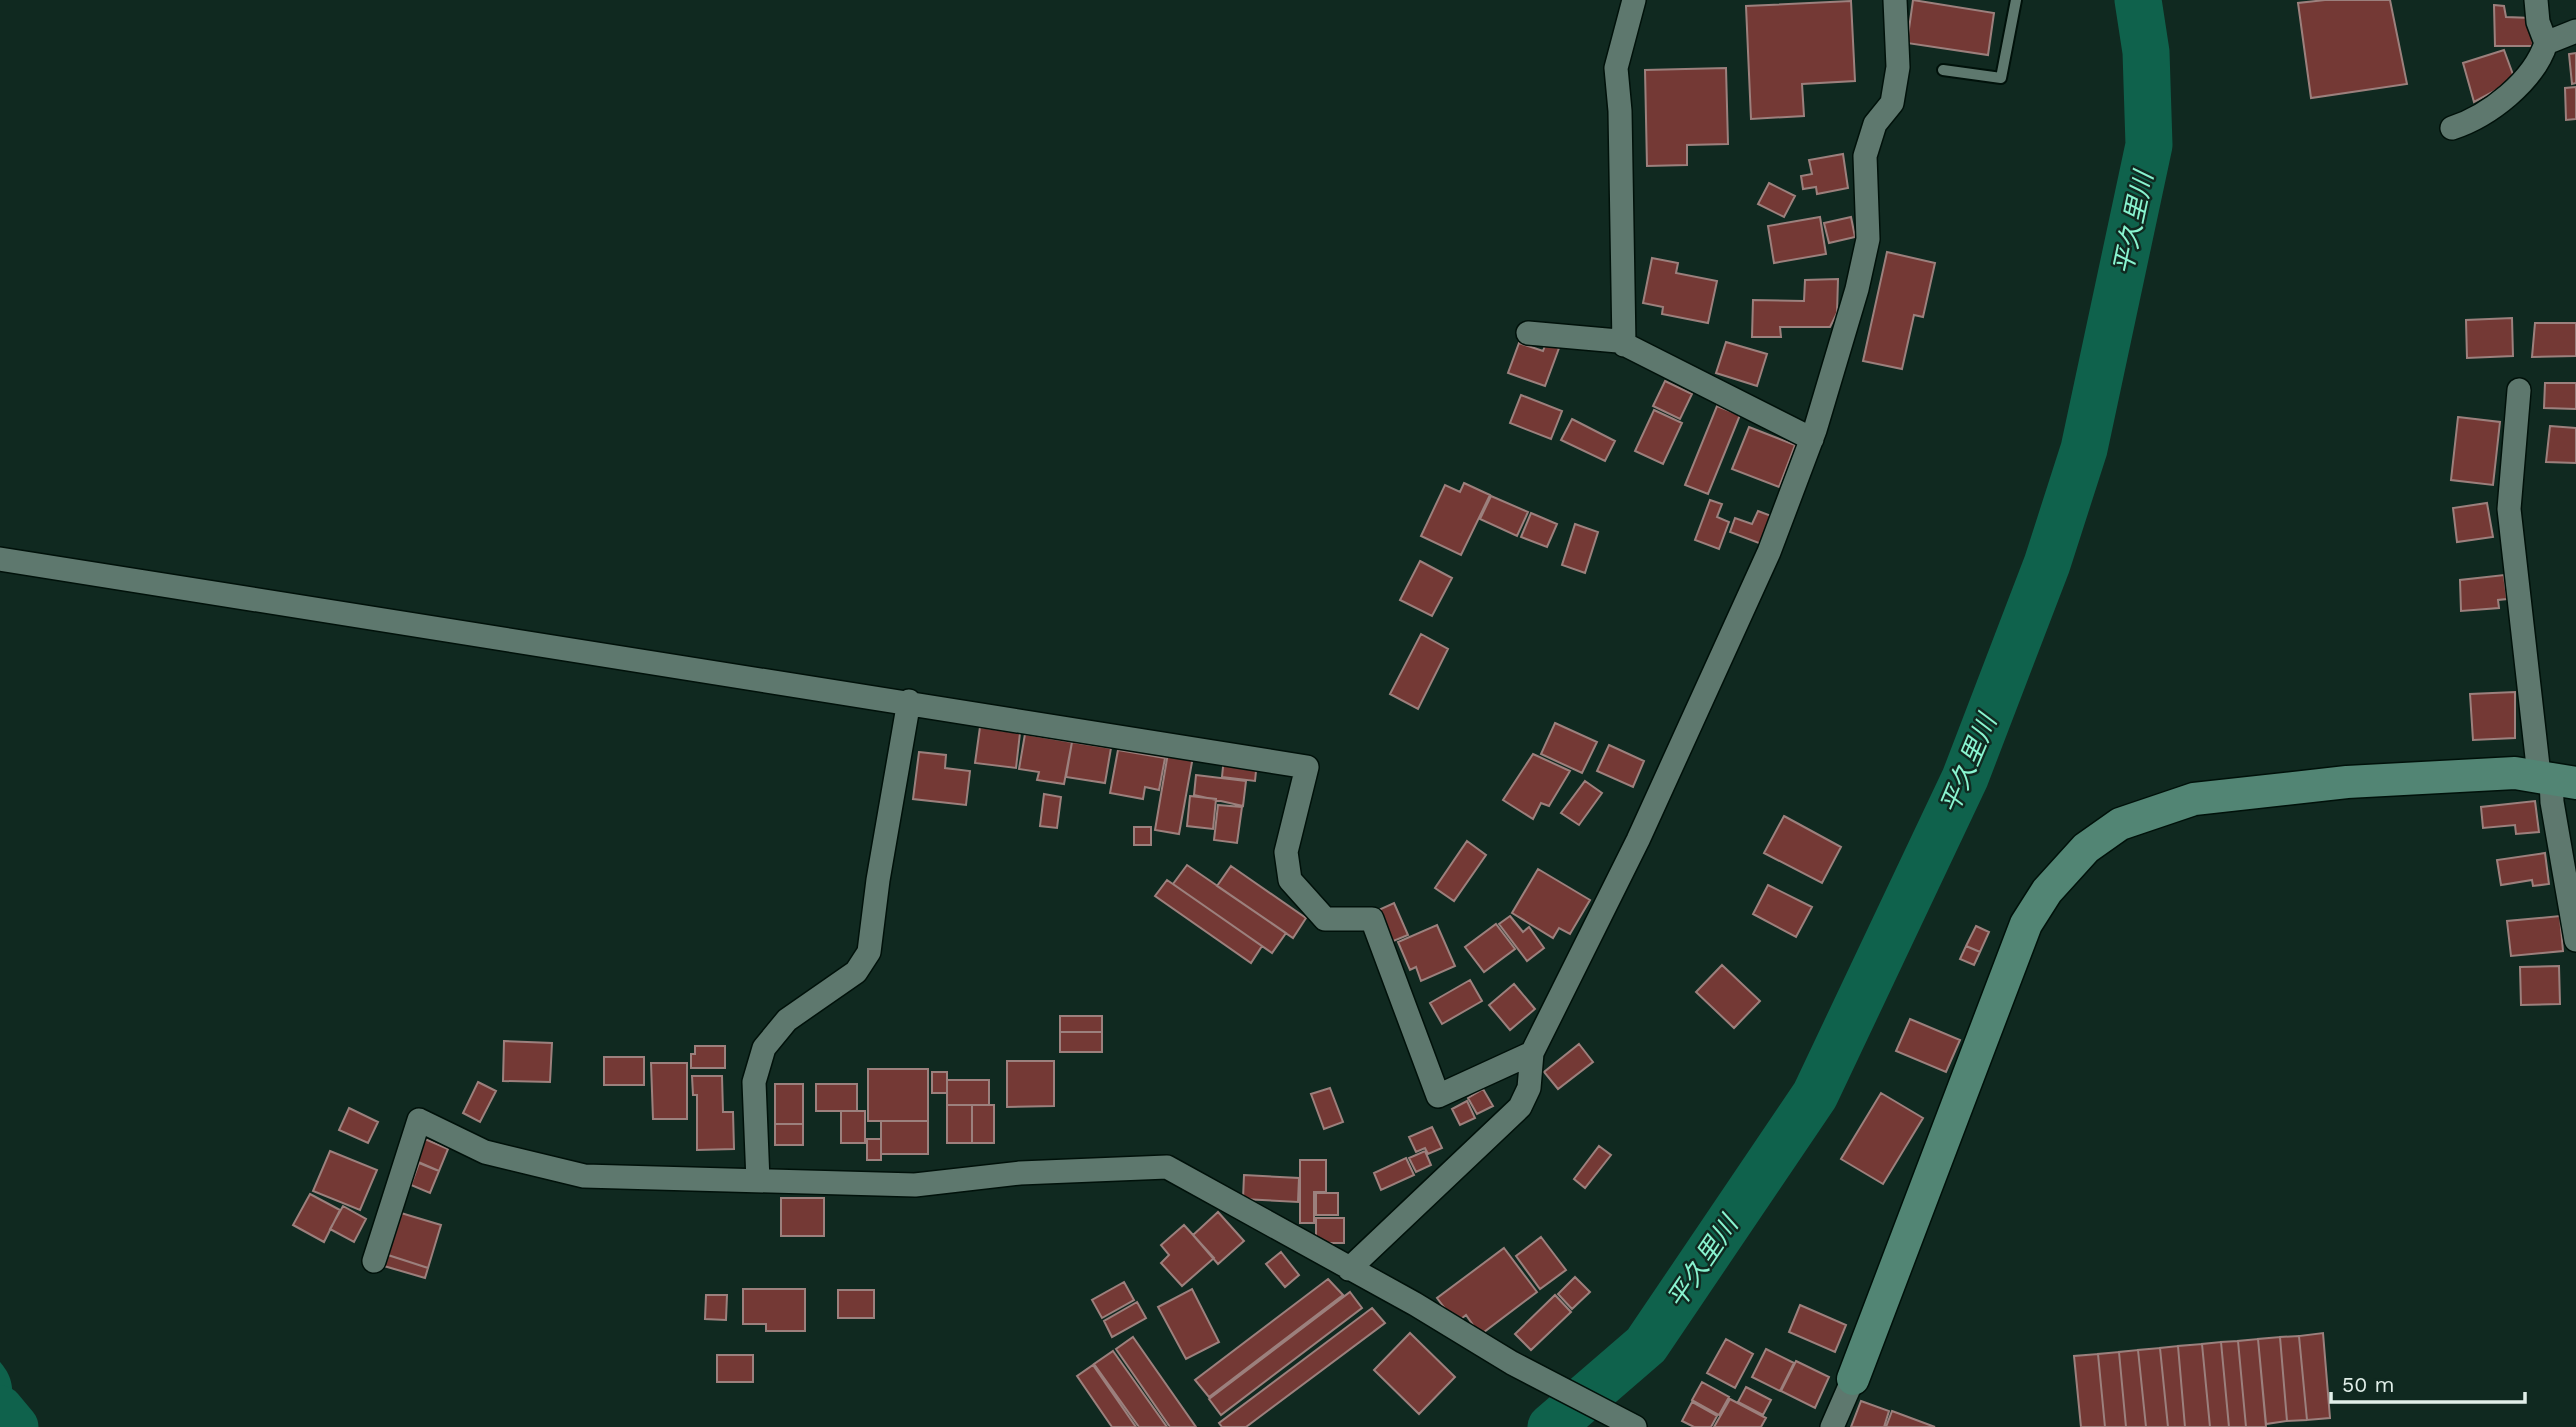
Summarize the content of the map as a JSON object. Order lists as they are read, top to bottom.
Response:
{
  "water": ["平久里川"],
  "scale_bar": "50 m"
}
